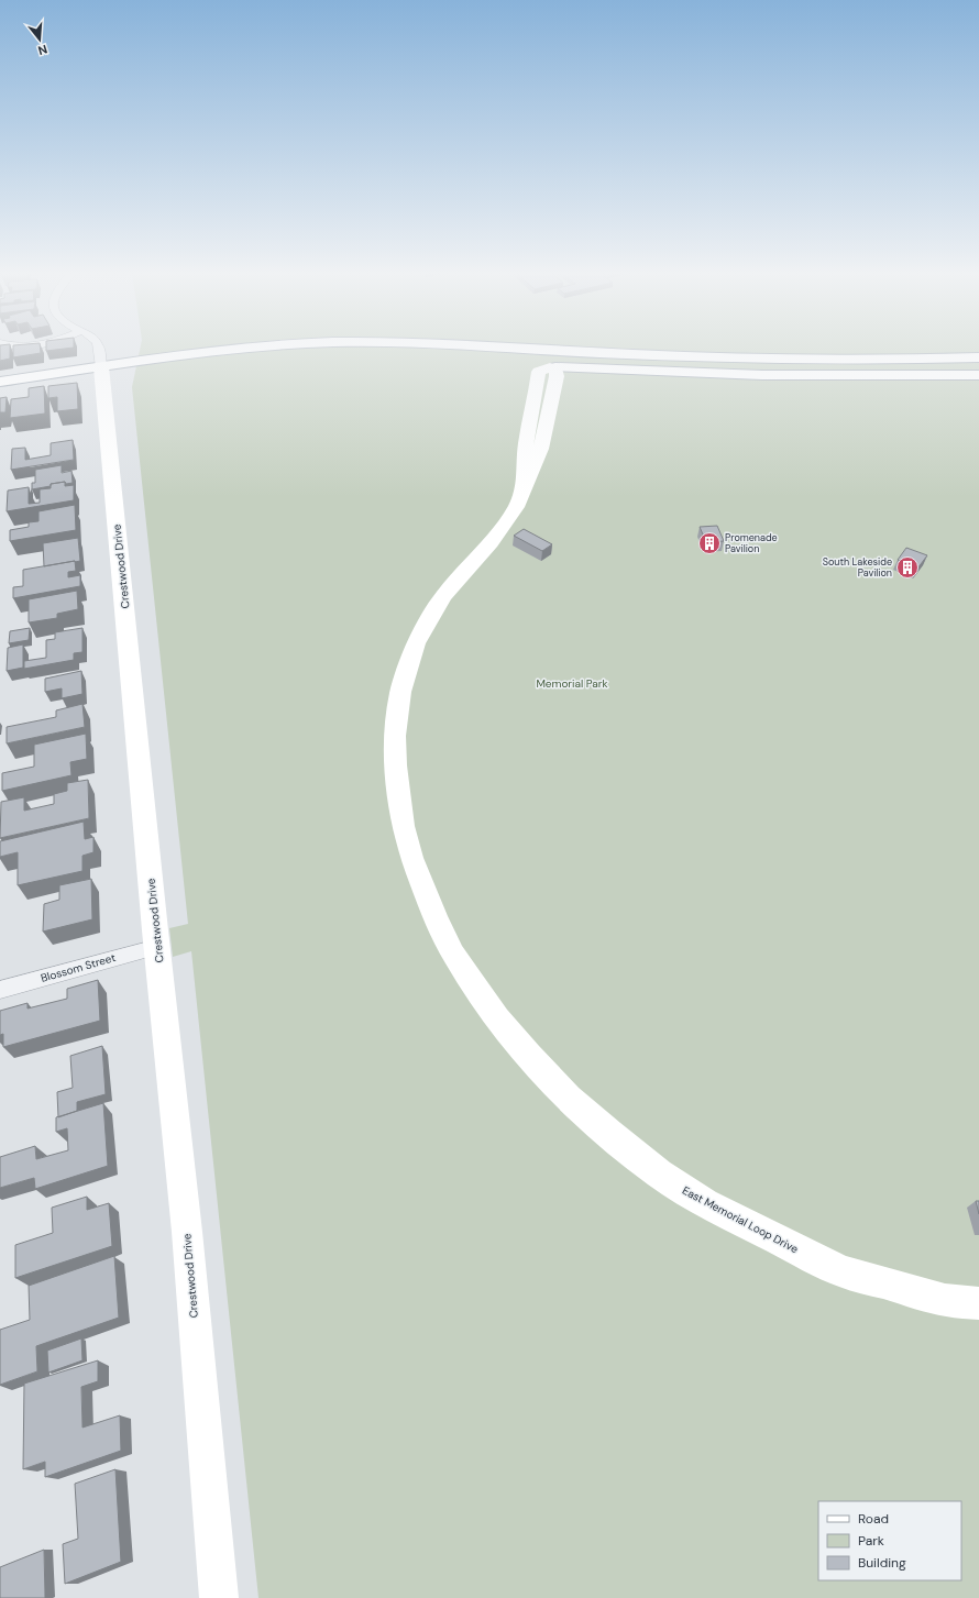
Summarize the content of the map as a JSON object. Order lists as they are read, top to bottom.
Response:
{
  "streets": {
    "street": ["Crestwood Drive", "Blossom Street", "East Memorial Loop Drive"]
  },
  "crossings": [
    ["Crestwood Drive", "Blossom Street"]
  ],
  "parks": ["Memorial Park"],
  "places": {
    "building": ["Promenade Pavilion", "South Lakeside Pavilion"]
  },
  "legend": ["Road", "Park", "Building"],
  "north": "bottom"
}
